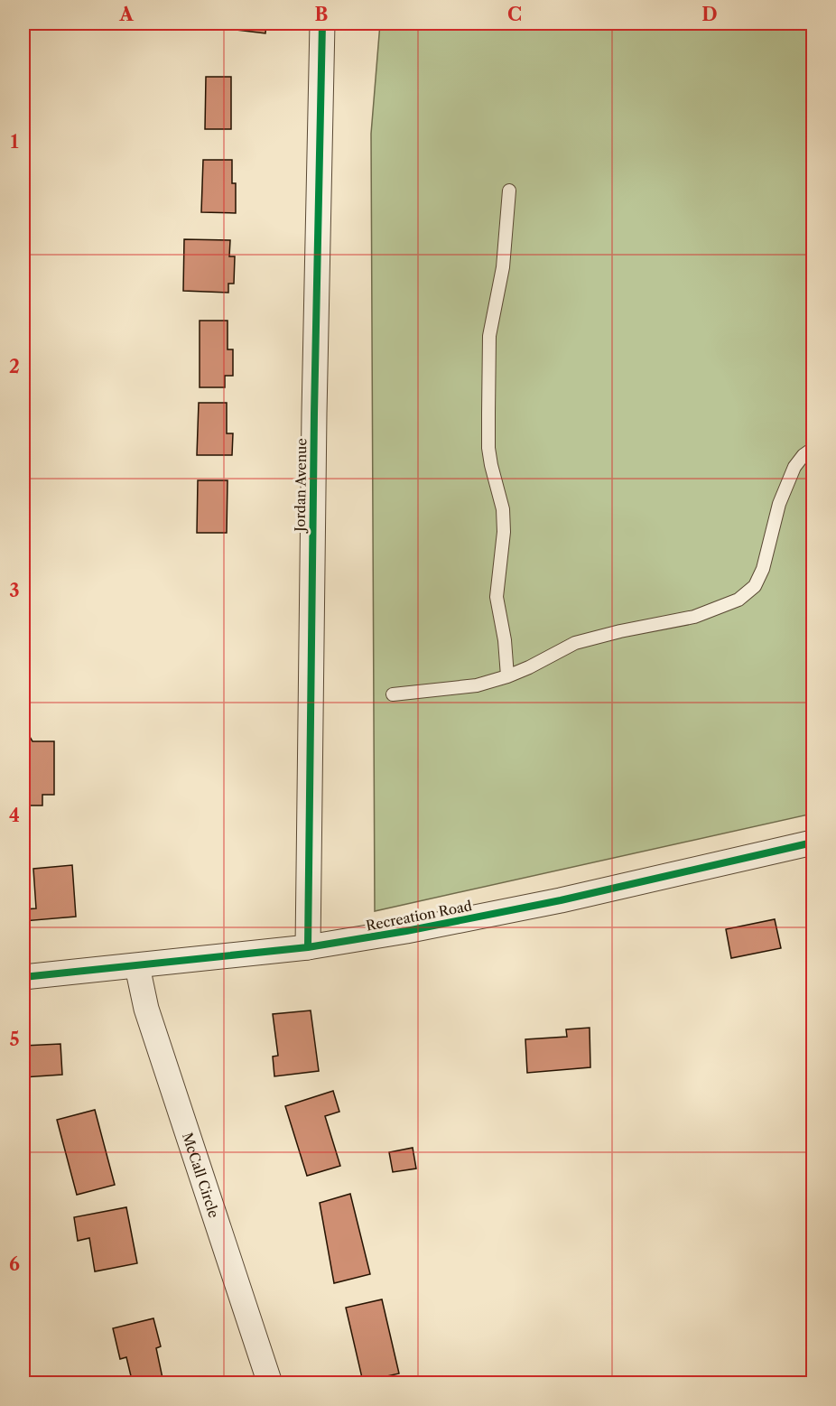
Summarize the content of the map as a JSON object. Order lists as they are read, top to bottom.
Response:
{
  "streets": {
    "street": ["Jordan Avenue", "Recreation Road", "McCall Circle"]
  },
  "crossings": [
    ["Jordan Avenue", "Recreation Road"],
    ["Recreation Road", "McCall Circle"]
  ],
  "grid": {
    "columns": [
      "A",
      "B",
      "C",
      "D"
    ],
    "rows": [
      "1",
      "2",
      "3",
      "4",
      "5",
      "6"
    ]
  }
}
